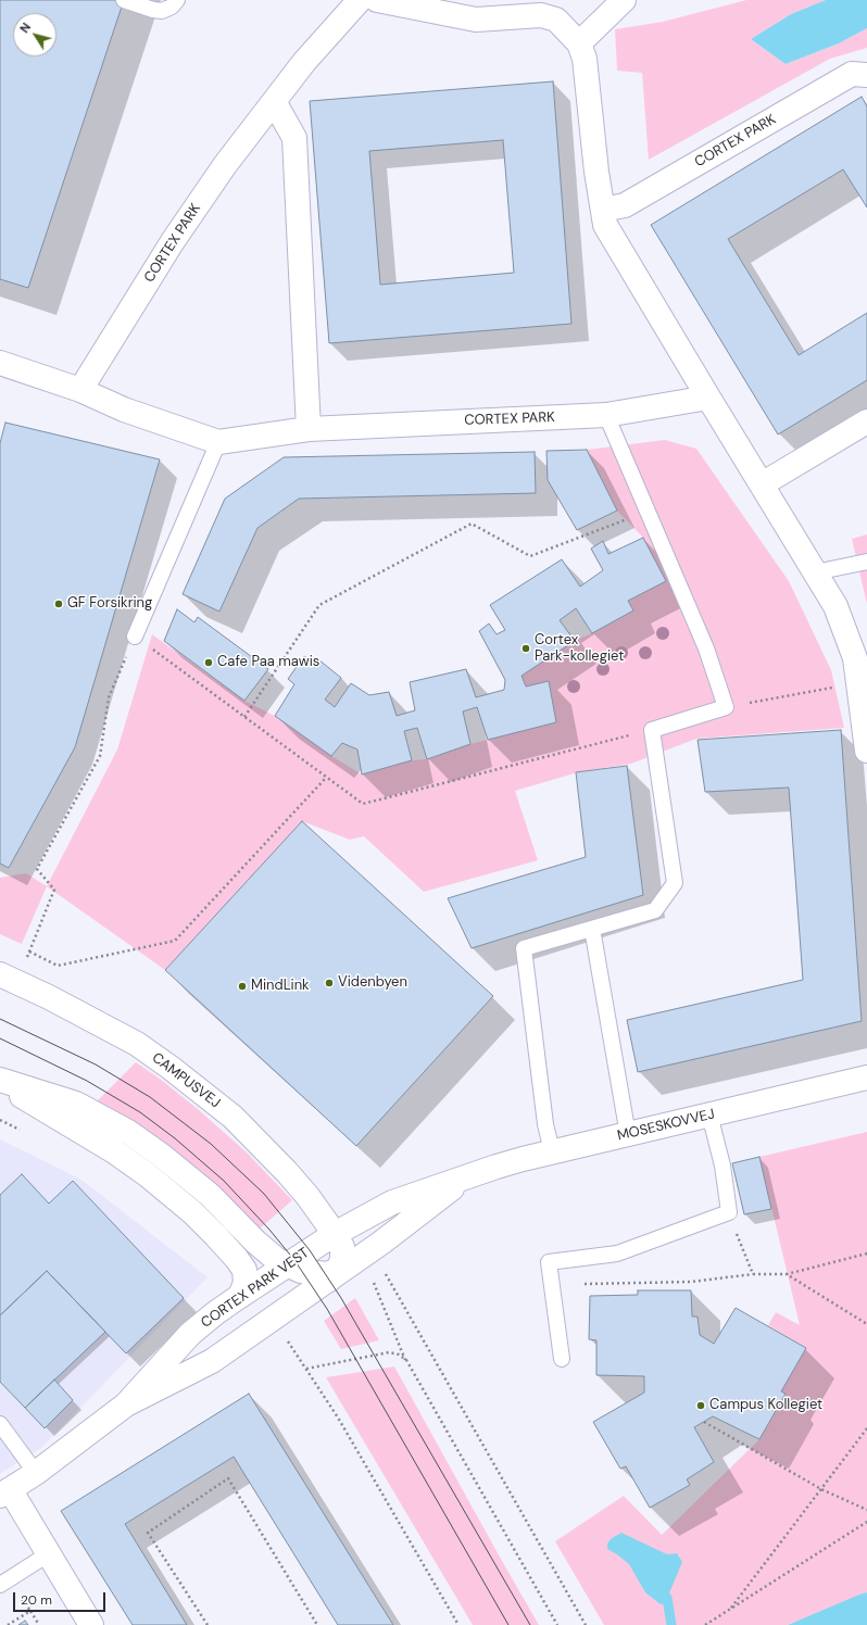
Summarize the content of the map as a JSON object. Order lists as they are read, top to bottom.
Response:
{
  "streets": {
    "street": [
      "CORTEX PARK",
      "CAMPUSVEJ",
      "MOSESKOVVEJ",
      "CORTEX PARK VEST"
    ]
  },
  "crossings": [
    ["CAMPUSVEJ", "MOSESKOVVEJ"],
    ["CAMPUSVEJ", "CORTEX PARK VEST"],
    ["MOSESKOVVEJ", "CORTEX PARK VEST"]
  ],
  "places": [
    "GF Forsikring",
    "Cortex Park-kollegiet",
    "Cafe Paa mawis",
    "Videnbyen",
    "MindLink",
    "Campus Kollegiet"
  ],
  "scale_bar": "20 m",
  "north": "top left"
}
